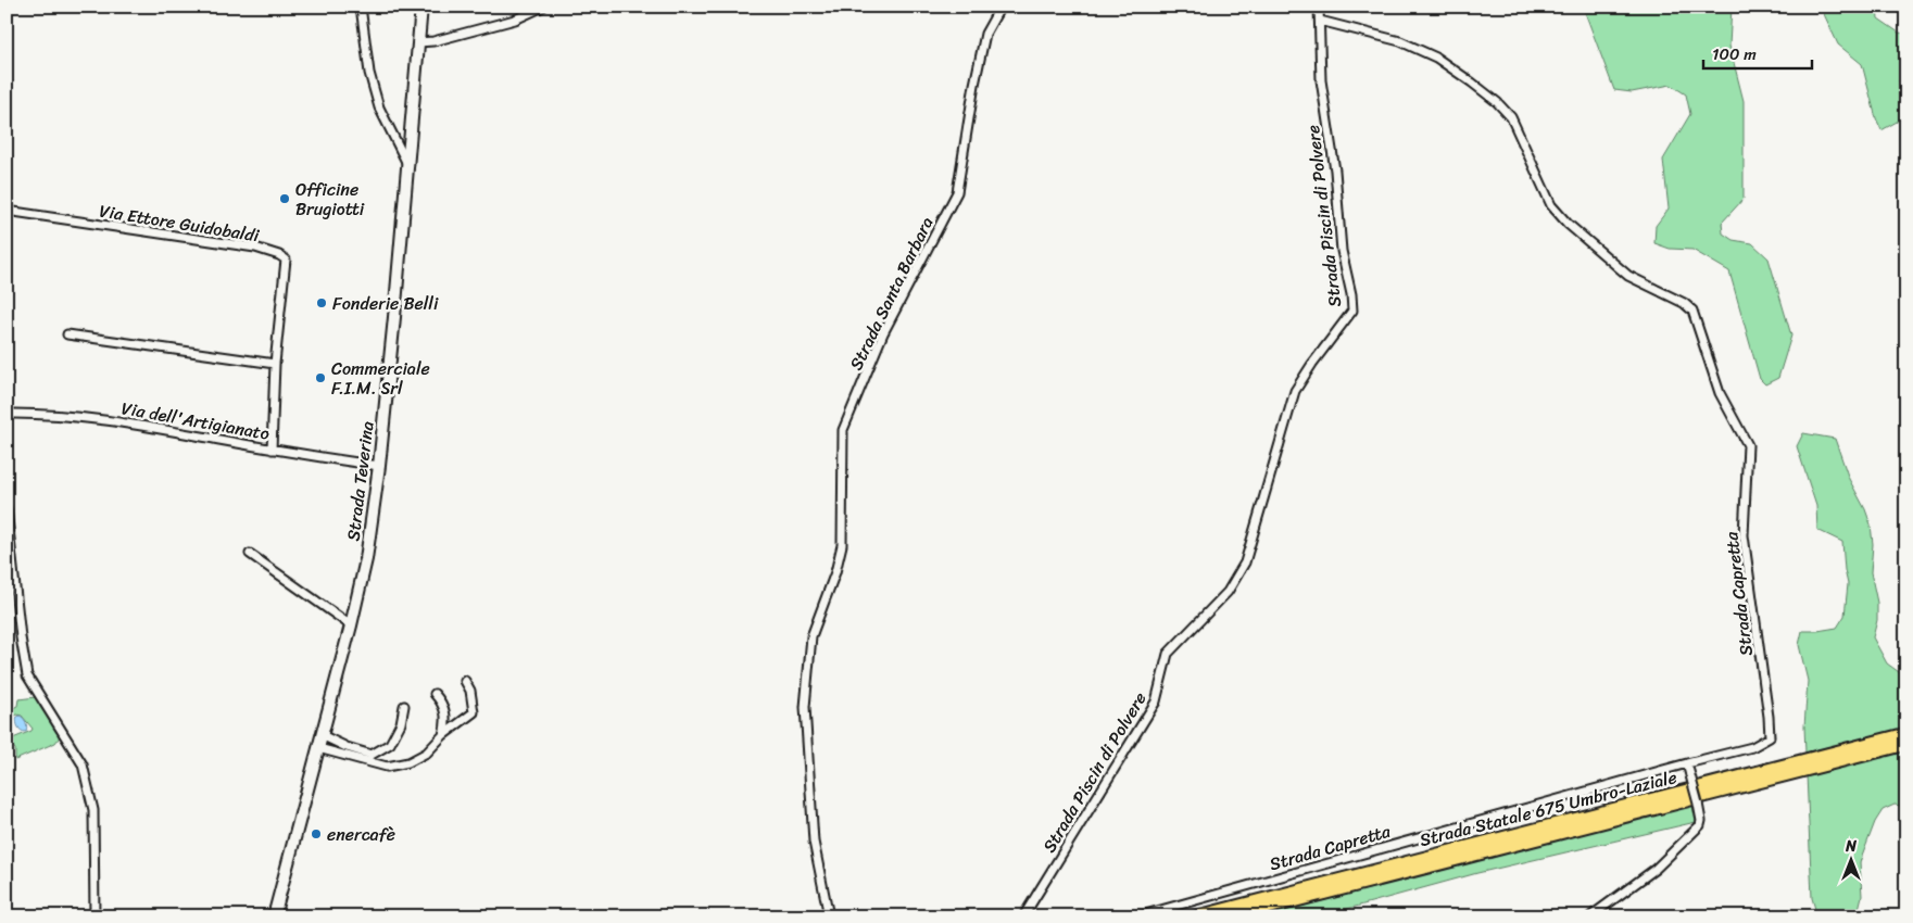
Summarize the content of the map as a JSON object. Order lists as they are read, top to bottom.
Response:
{
  "streets": {
    "highway": ["Strada Statale 675 Umbro-Laziale"],
    "main road": ["Strada Teverina"],
    "street": [
      "Strada Piscin di Polvere",
      "Via Ettore Guidobaldi",
      "Strada Santa Barbara",
      "Via dell'Artigianato",
      "Strada Capretta"
    ]
  },
  "crossings": [
    ["Strada Piscin di Polvere", "Strada Capretta"],
    ["Via Ettore Guidobaldi", "Via dell'Artigianato"],
    ["Via dell'Artigianato", "Strada Teverina"]
  ],
  "places": [
    "Officine Brugiotti",
    "Fonderie Belli",
    "Commerciale F.I.M. Srl",
    "enercafè"
  ],
  "scale_bar": "100 m",
  "north": "top"
}
